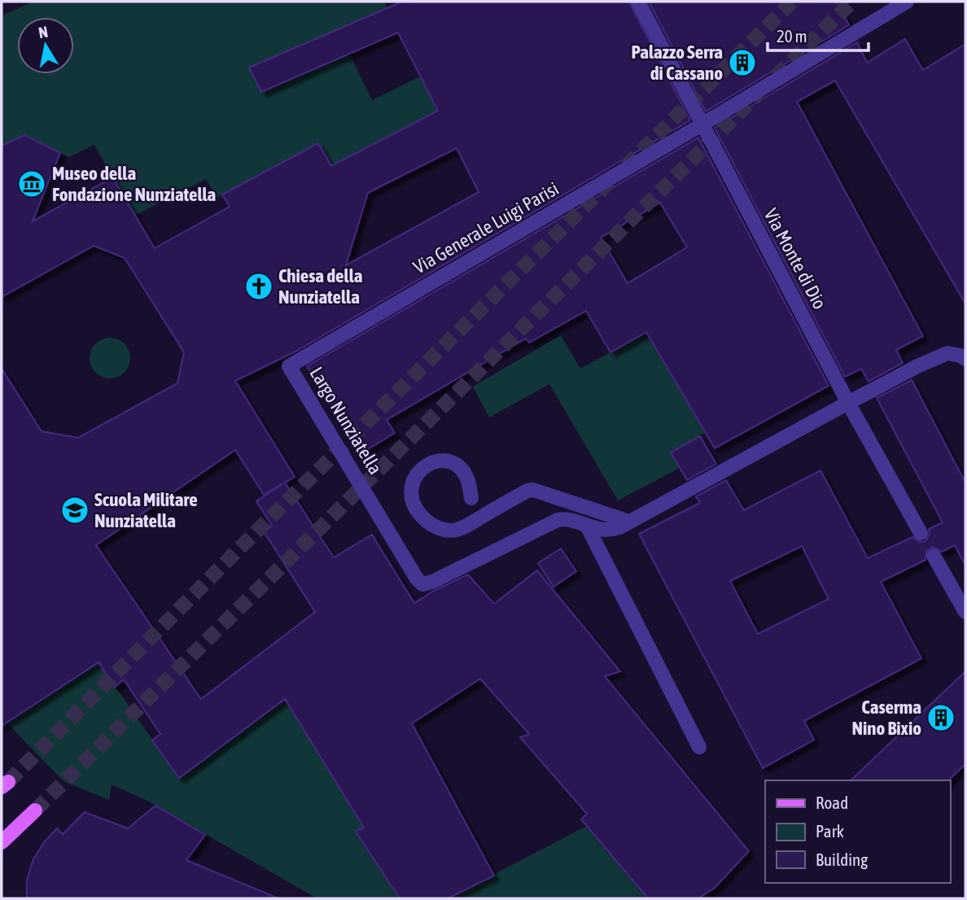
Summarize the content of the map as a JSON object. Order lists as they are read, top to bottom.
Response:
{
  "streets": {
    "street": ["Via Generale Luigi Parisi", "Via Monte di Dio", "Largo Nunziatella"]
  },
  "crossings": [
    ["Via Generale Luigi Parisi", "Via Monte di Dio"],
    ["Via Generale Luigi Parisi", "Largo Nunziatella"]
  ],
  "places": {
    "building": ["Palazzo Serra di Cassano", "Caserma Nino Bixio"],
    "museum": ["Museo della Fondazione Nunziatella"],
    "church": ["Chiesa della Nunziatella"],
    "school or university": ["Scuola Militare Nunziatella"]
  },
  "legend": ["Road", "Park", "Building"],
  "scale_bar": "20 m",
  "north": "top"
}
